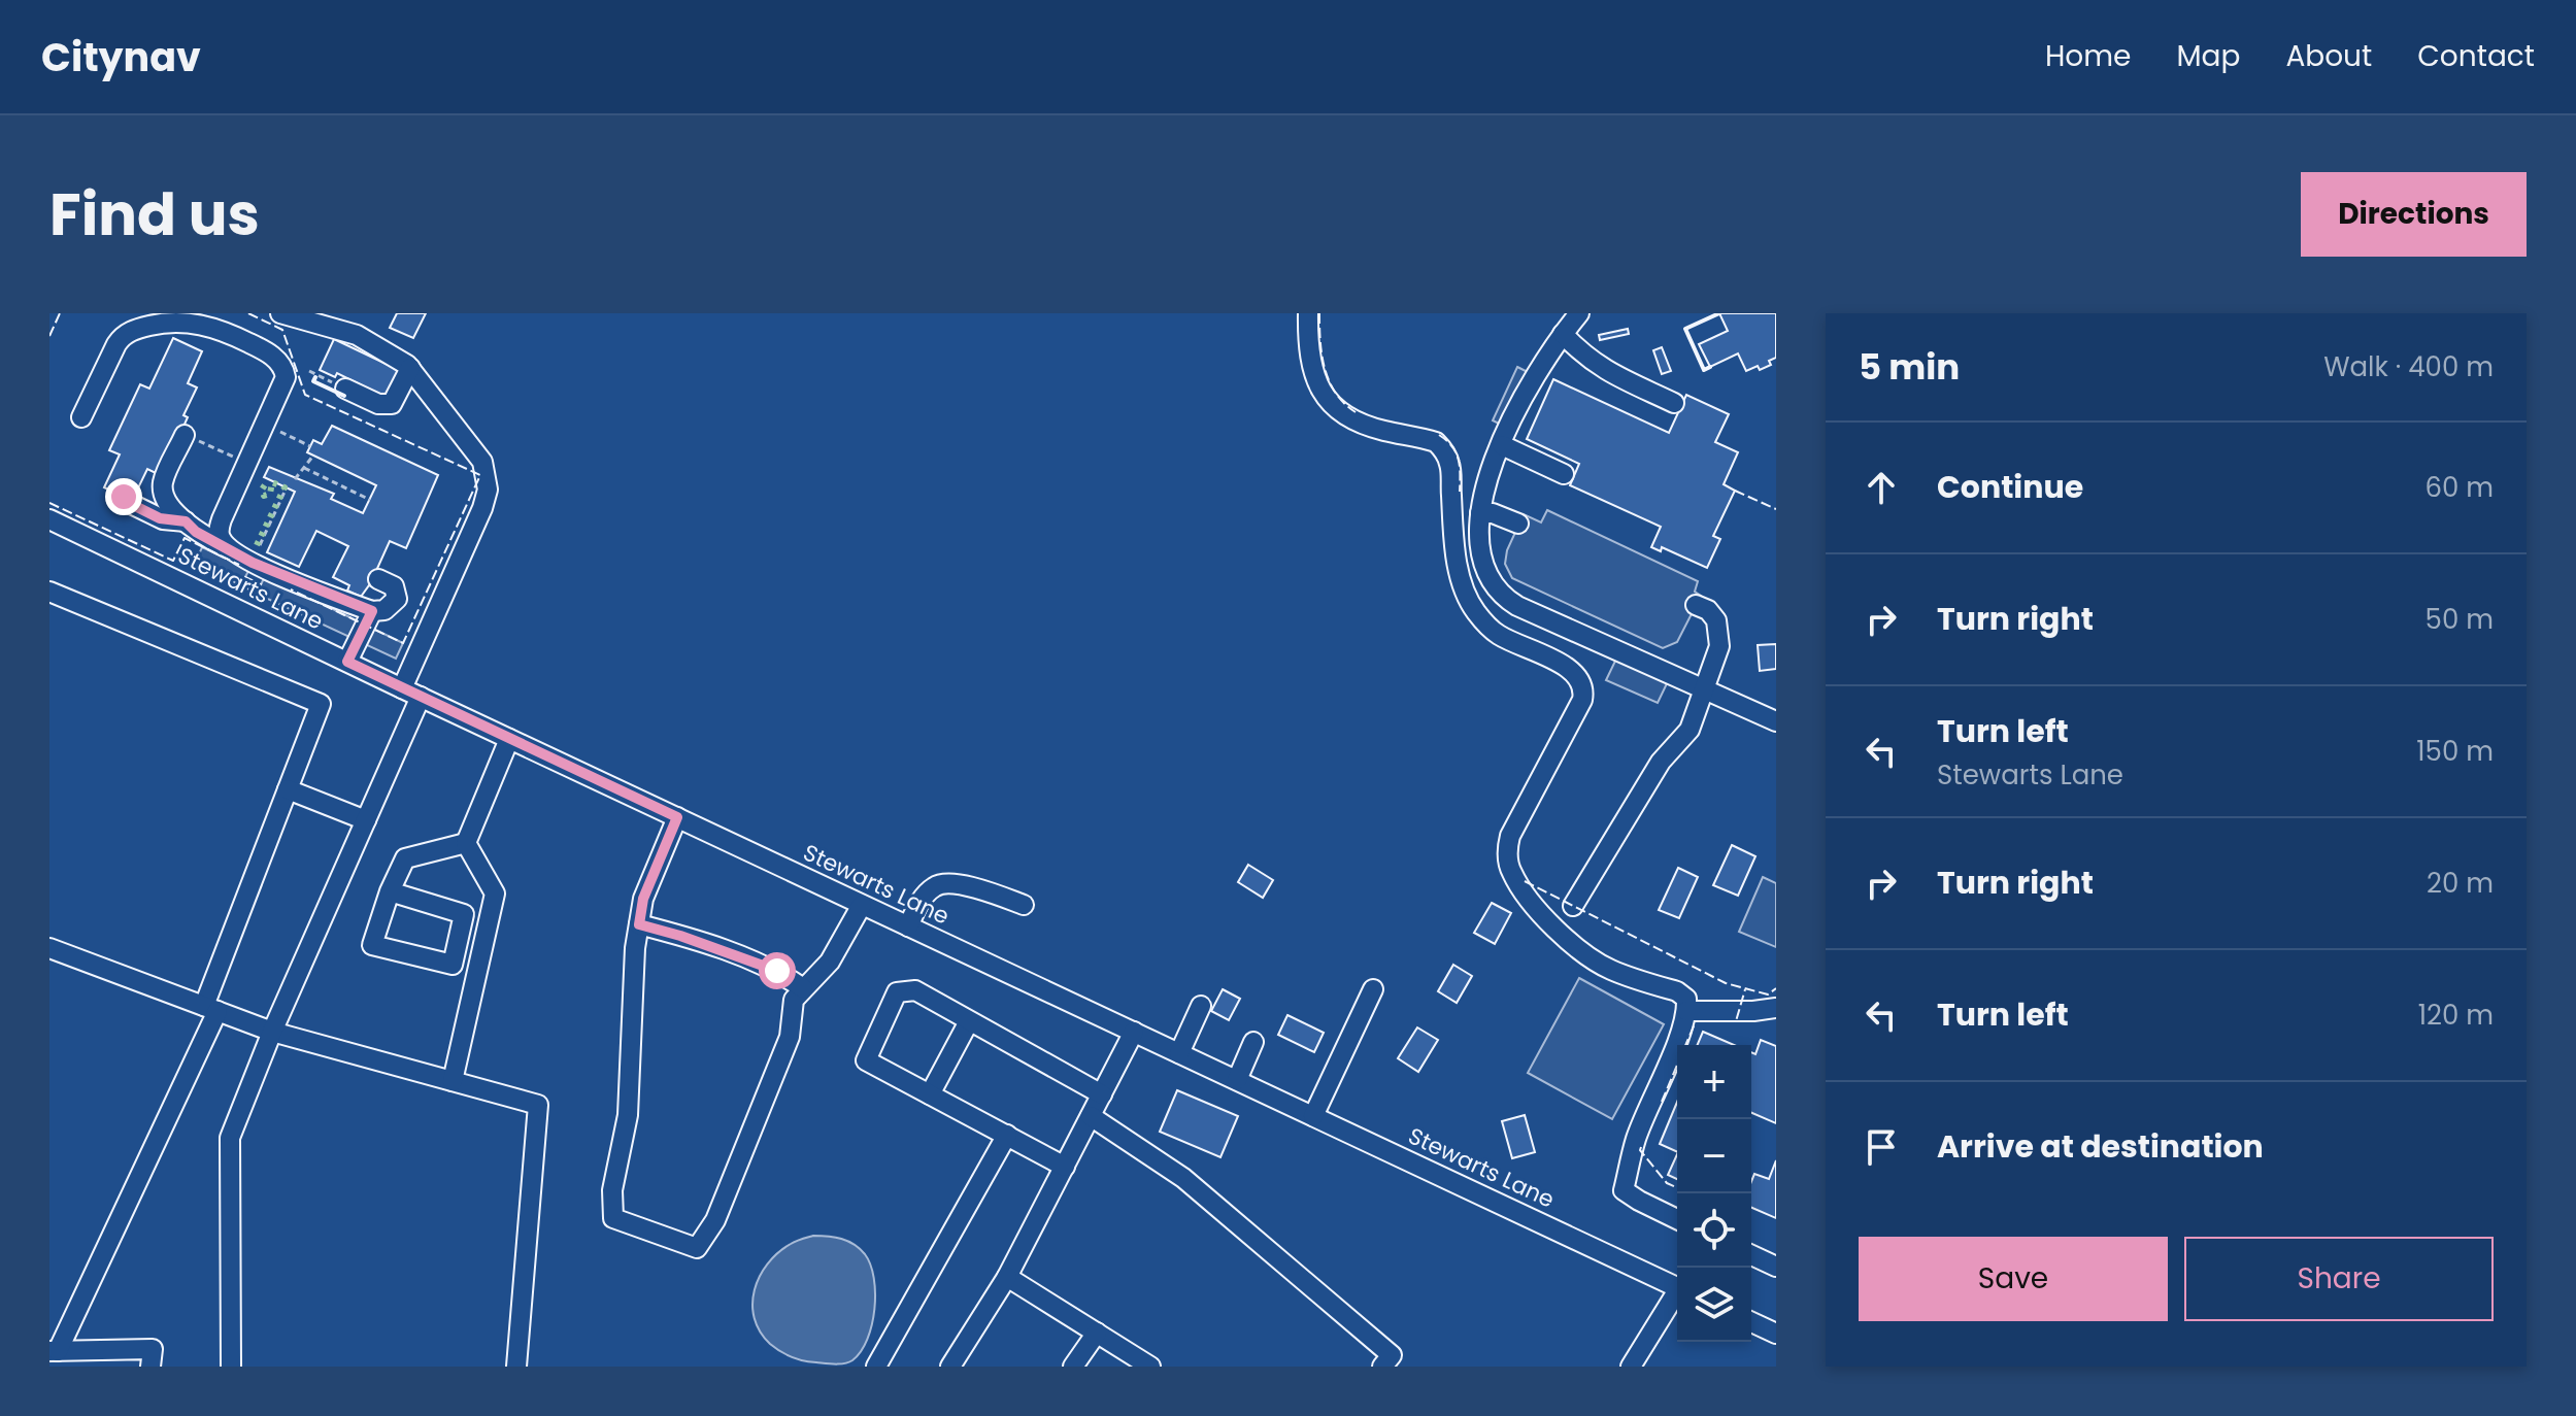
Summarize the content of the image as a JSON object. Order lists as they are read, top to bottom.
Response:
{
  "streets": {
    "street": ["Stewarts Lane"]
  },
  "page": {
    "header": "Citynav",
    "nav": [
      "Home",
      "Map",
      "About",
      "Contact"
    ],
    "title": "Find us",
    "buttons": [
      "Directions",
      ["Save", "Share"]
    ],
    "heading": ["5 min", "Walk · 400 m"],
    "list": [
      ["Continue", "60 m"],
      ["Turn right", "50 m"],
      ["Turn left", "Stewarts Lane", "150 m"],
      ["Turn right", "20 m"],
      ["Turn left", "120 m"],
      "Arrive at destination"
    ],
    "map_buttons": ["+", "−"]
  }
}
